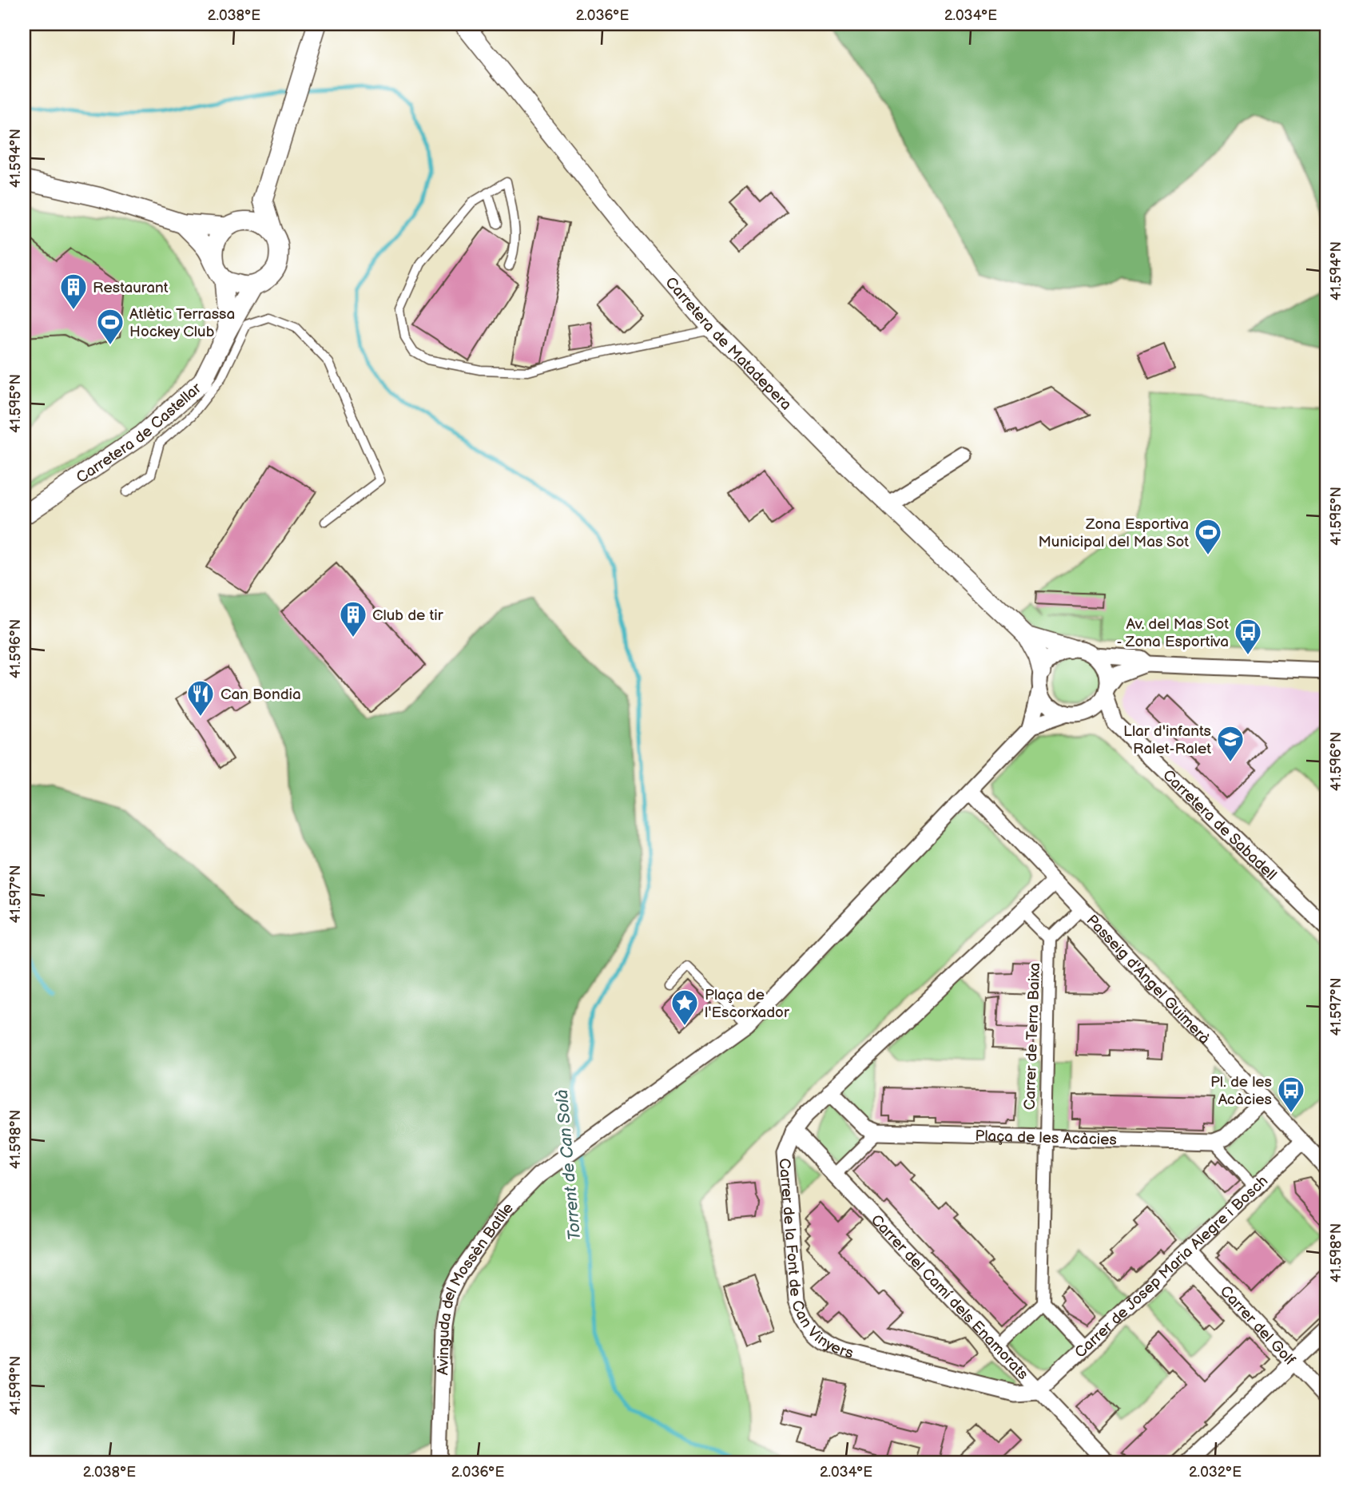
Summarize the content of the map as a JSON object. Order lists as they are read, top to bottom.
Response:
{
  "streets": {
    "street": [
      "Carretera de Matadepera",
      "Carretera de Castellar",
      "Carretera de Sabadell",
      "Passeig d'Àngel Guimerà",
      "Carrer de Terra Baixa",
      "Plaça de les Acàcies",
      "Carrer de la Font de Can Vinyers",
      "Carrer de Josep Maria Alegre i Bosch",
      "Avinguda del Mossèn Batlle",
      "Carrer del Camí dels Enamorats",
      "Carrer del Golf"
    ]
  },
  "crossings": [
    ["Passeig d'Àngel Guimerà", "Carrer de la Font de Can Vinyers"],
    ["Passeig d'Àngel Guimerà", "Carrer de Josep Maria Alegre i Bosch"],
    ["Passeig d'Àngel Guimerà", "Avinguda del Mossèn Batlle"],
    ["Carrer de Terra Baixa", "Plaça de les Acàcies"],
    ["Carrer de la Font de Can Vinyers", "Carrer de Josep Maria Alegre i Bosch"],
    ["Carrer de la Font de Can Vinyers", "Carrer del Camí dels Enamorats"],
    ["Carrer de Josep Maria Alegre i Bosch", "Carrer del Camí dels Enamorats"],
    ["Carrer de Josep Maria Alegre i Bosch", "Carrer del Golf"]
  ],
  "water": ["Torrent de Can Solà"],
  "places": {
    "building": ["Restaurant", "Club de tir"],
    "sports": ["Atlètic Terrassa Hockey Club", "Zona Esportiva Municipal del Mas Sot"],
    "bus stop": ["Av. del Mas Sot - Zona Esportiva", "Pl. de les Acàcies"],
    "restaurant": ["Can Bondia"],
    "school or university": ["Llar d'infants Ralet-Ralet"],
    "place": ["Plaça de l'Escorxador"]
  },
  "coordinates": [
    "2.038°E",
    "2.036°E",
    "2.034°E",
    "41.594°N",
    "41.595°N",
    "41.596°N",
    "41.597°N",
    "41.598°N",
    "41.599°N",
    "2.032°E"
  ]
}
